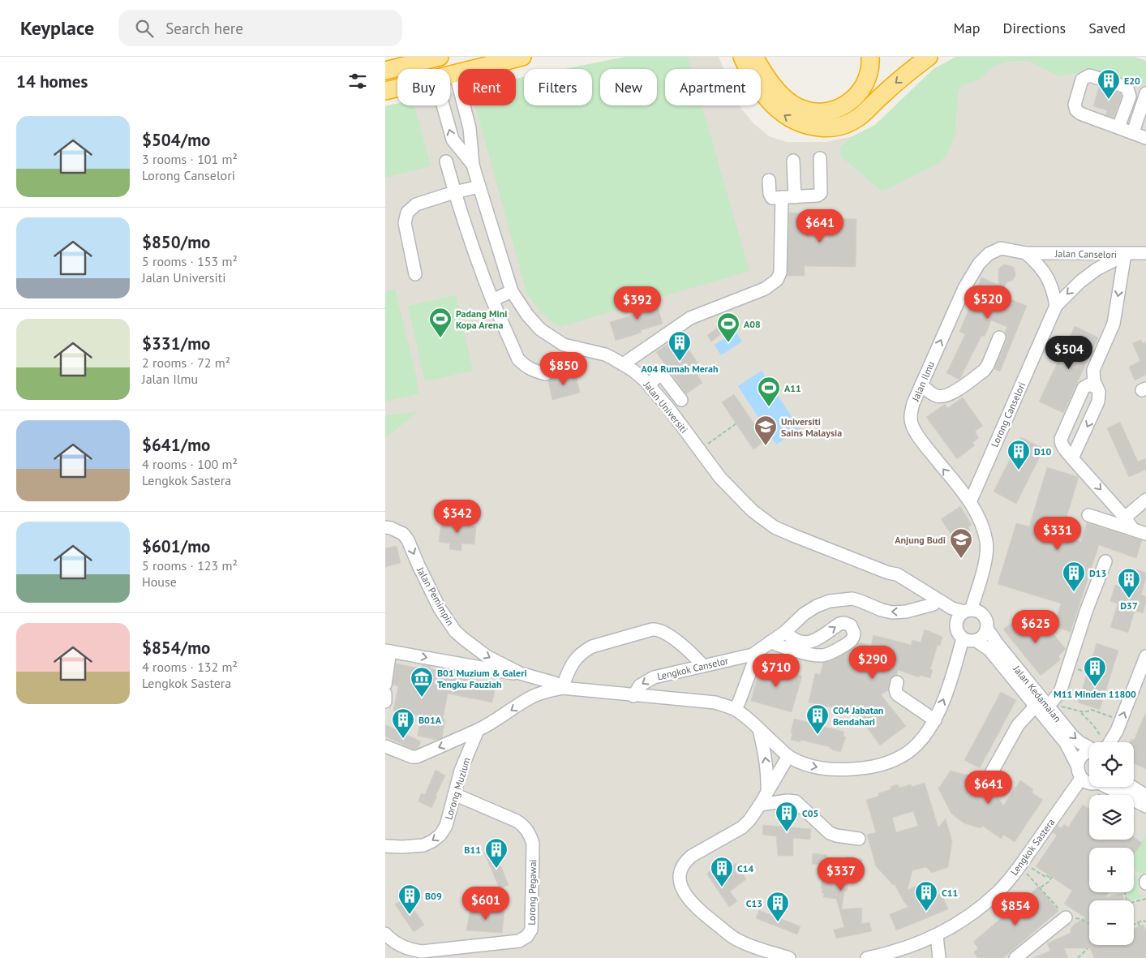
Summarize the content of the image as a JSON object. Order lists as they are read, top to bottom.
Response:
{
  "streets": {
    "street": [
      "Jalan Canselori",
      "Jalan Ilmu",
      "Jalan Universiti",
      "Lorong Canselori",
      "Jalan Pemimpin",
      "Lengkok Canselor",
      "Jalan Kedamaian",
      "Lorong Muzium",
      "Lengkok Sastera",
      "Lorong Pegawai"
    ]
  },
  "crossings": [
    ["Jalan Canselori", "Jalan Ilmu"],
    ["Jalan Canselori", "Lorong Canselori"],
    ["Jalan Ilmu", "Jalan Universiti"],
    ["Jalan Ilmu", "Lorong Canselori"],
    ["Jalan Ilmu", "Jalan Kedamaian"],
    ["Jalan Universiti", "Lengkok Canselor"],
    ["Jalan Universiti", "Jalan Kedamaian"],
    ["Jalan Kedamaian", "Lengkok Sastera"],
    ["Lorong Muzium", "Lorong Pegawai"]
  ],
  "one_way": ["Jalan Pemimpin", "Lorong Muzium"],
  "places": {
    "building": [
      "E20",
      "A04 Rumah Merah",
      "D10",
      "D13",
      "D37",
      "M11 Minden 11800",
      "C04 Jabatan Bendahari",
      "B01A",
      "C05",
      "B11",
      "C14",
      "C11",
      "B09",
      "C13"
    ],
    "sports": ["Padang Mini Kopa Arena", "A08", "A11"],
    "school or university": ["Universiti Sains Malaysia", "Anjung Budi"],
    "museum": ["B01 Muzium & Galeri Tengku Fauziah"]
  },
  "page": {
    "header": "Keyplace",
    "search": "Search here",
    "nav": ["Map", "Directions", "Saved"],
    "heading": "14 homes",
    "chip": [
      "Buy",
      "Rent",
      "Filters",
      "New",
      "Apartment"
    ],
    "list": [
      {
        "name": "$504/mo",
        "note": "3 rooms · 101 m² · Lorong Canselori"
      },
      {
        "name": "$850/mo",
        "note": "5 rooms · 153 m² · Jalan Universiti"
      },
      {
        "name": "$331/mo",
        "note": "2 rooms · 72 m² · Jalan Ilmu"
      },
      {
        "name": "$641/mo",
        "note": "4 rooms · 100 m² · Lengkok Sastera"
      },
      {
        "name": "$601/mo",
        "note": "5 rooms · 123 m² · House"
      },
      {
        "name": "$854/mo",
        "note": "4 rooms · 132 m² · Lengkok Sastera"
      }
    ],
    "price": [
      "$641",
      "$520",
      "$392",
      "$504",
      "$850",
      "$342",
      "$331",
      "$625",
      "$290",
      "$710",
      "$641",
      "$337",
      "$601",
      "$854"
    ],
    "map_buttons": ["+", "−"]
  }
}
